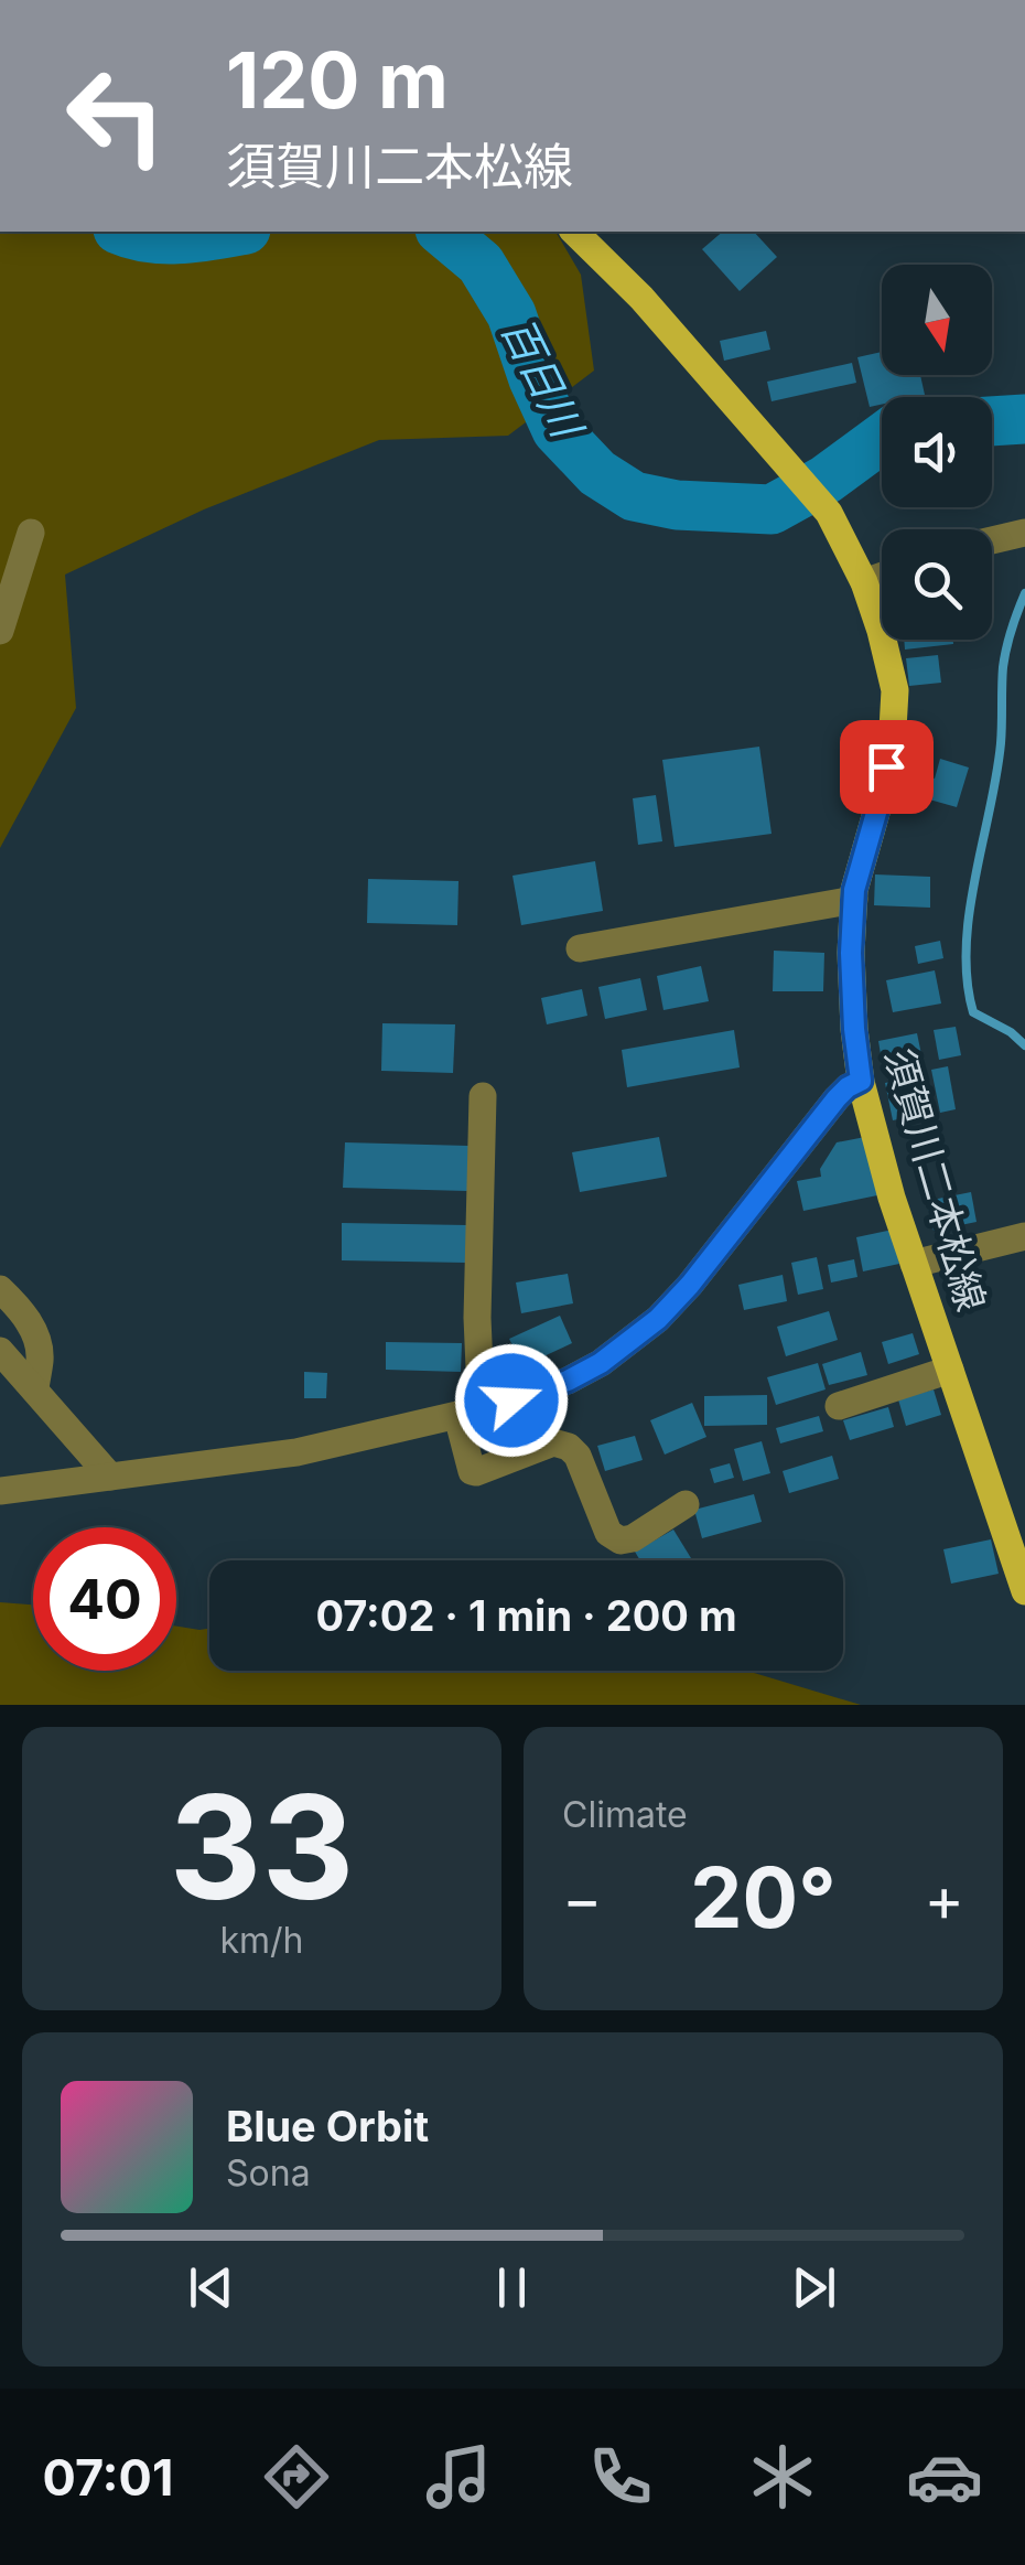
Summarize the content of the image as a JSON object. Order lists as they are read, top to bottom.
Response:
{
  "streets": {
    "main road": ["須賀川二本松線"]
  },
  "water": ["百日川"],
  "north": "bottom",
  "page": {
    "turn": ["120 m", "須賀川二本松線"],
    "limit": "40",
    "trip": "07:02 · 1 min · 200 m",
    "tile": [
      ["33", "km/h"],
      "Climate"
    ],
    "heat": ["−", "20°", "+"],
    "song": ["Blue Orbit", "Sona"],
    "tabs": "07:01"
  }
}
